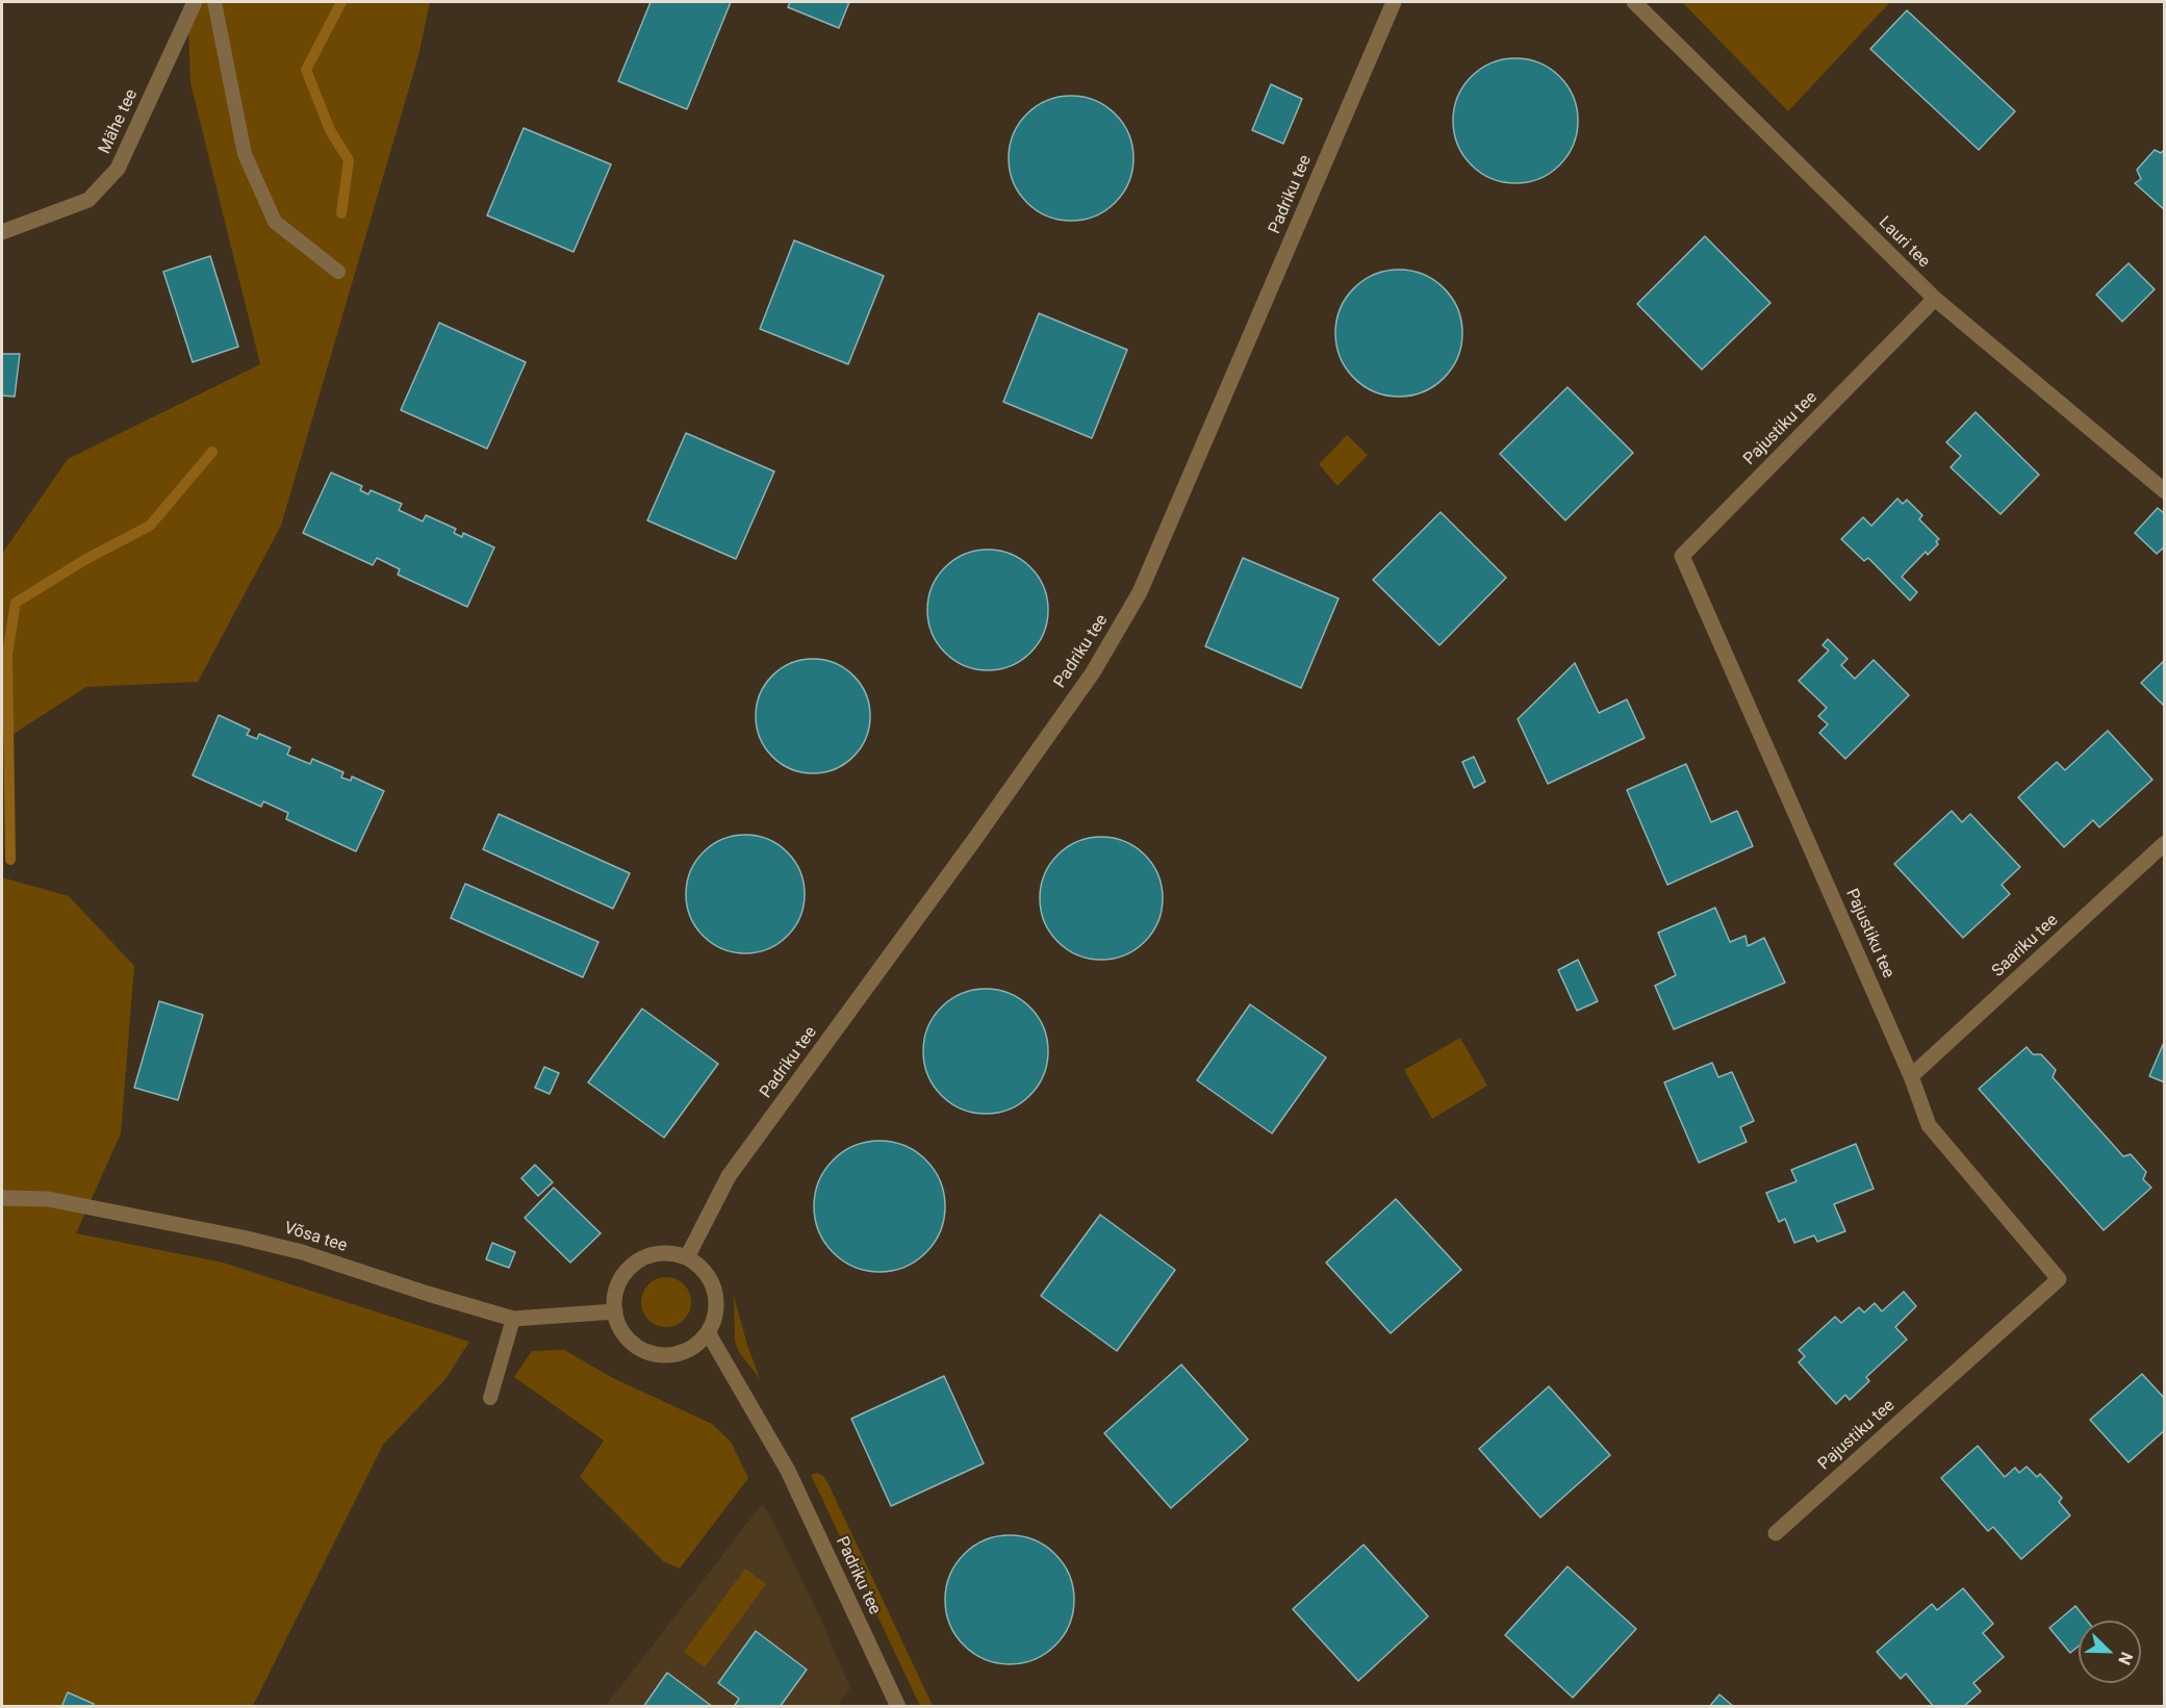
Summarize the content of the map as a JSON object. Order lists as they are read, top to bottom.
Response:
{
  "streets": {
    "street": [
      "Mähe tee",
      "Padriku tee",
      "Lauri tee",
      "Pajustiku tee",
      "Saariku tee",
      "Võsa tee"
    ]
  },
  "crossings": [
    ["Padriku tee", "Võsa tee"],
    ["Lauri tee", "Pajustiku tee"],
    ["Pajustiku tee", "Saariku tee"]
  ],
  "north": "bottom right"
}
